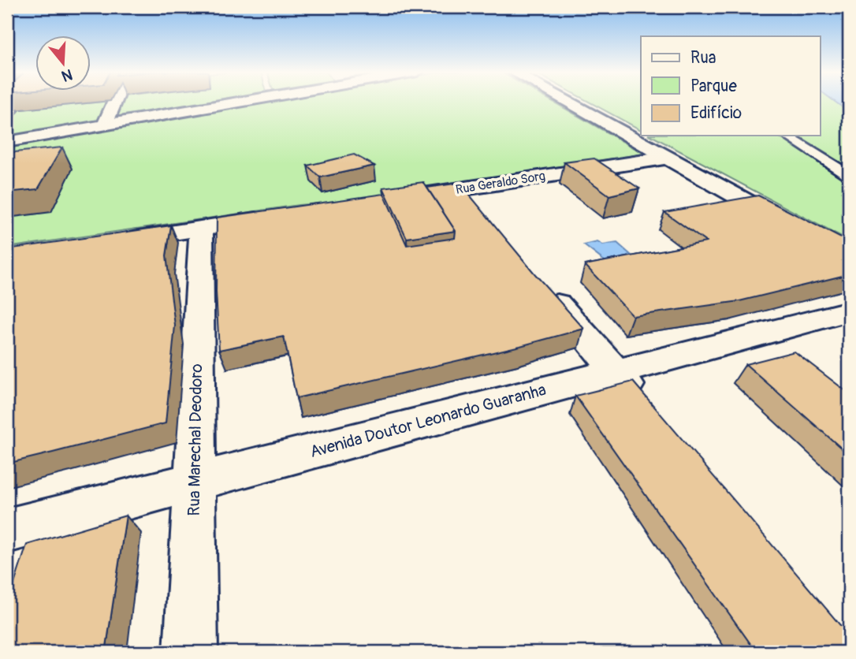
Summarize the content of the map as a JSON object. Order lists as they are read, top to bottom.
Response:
{
  "streets": {
    "street": ["Rua Geraldo Sorg", "Avenida Doutor Leonardo Guaranha", "Rua Marechal Deodoro"]
  },
  "crossings": [
    ["Avenida Doutor Leonardo Guaranha", "Rua Marechal Deodoro"]
  ],
  "legend": ["Rua", "Parque", "Edifício"],
  "north": "bottom"
}
